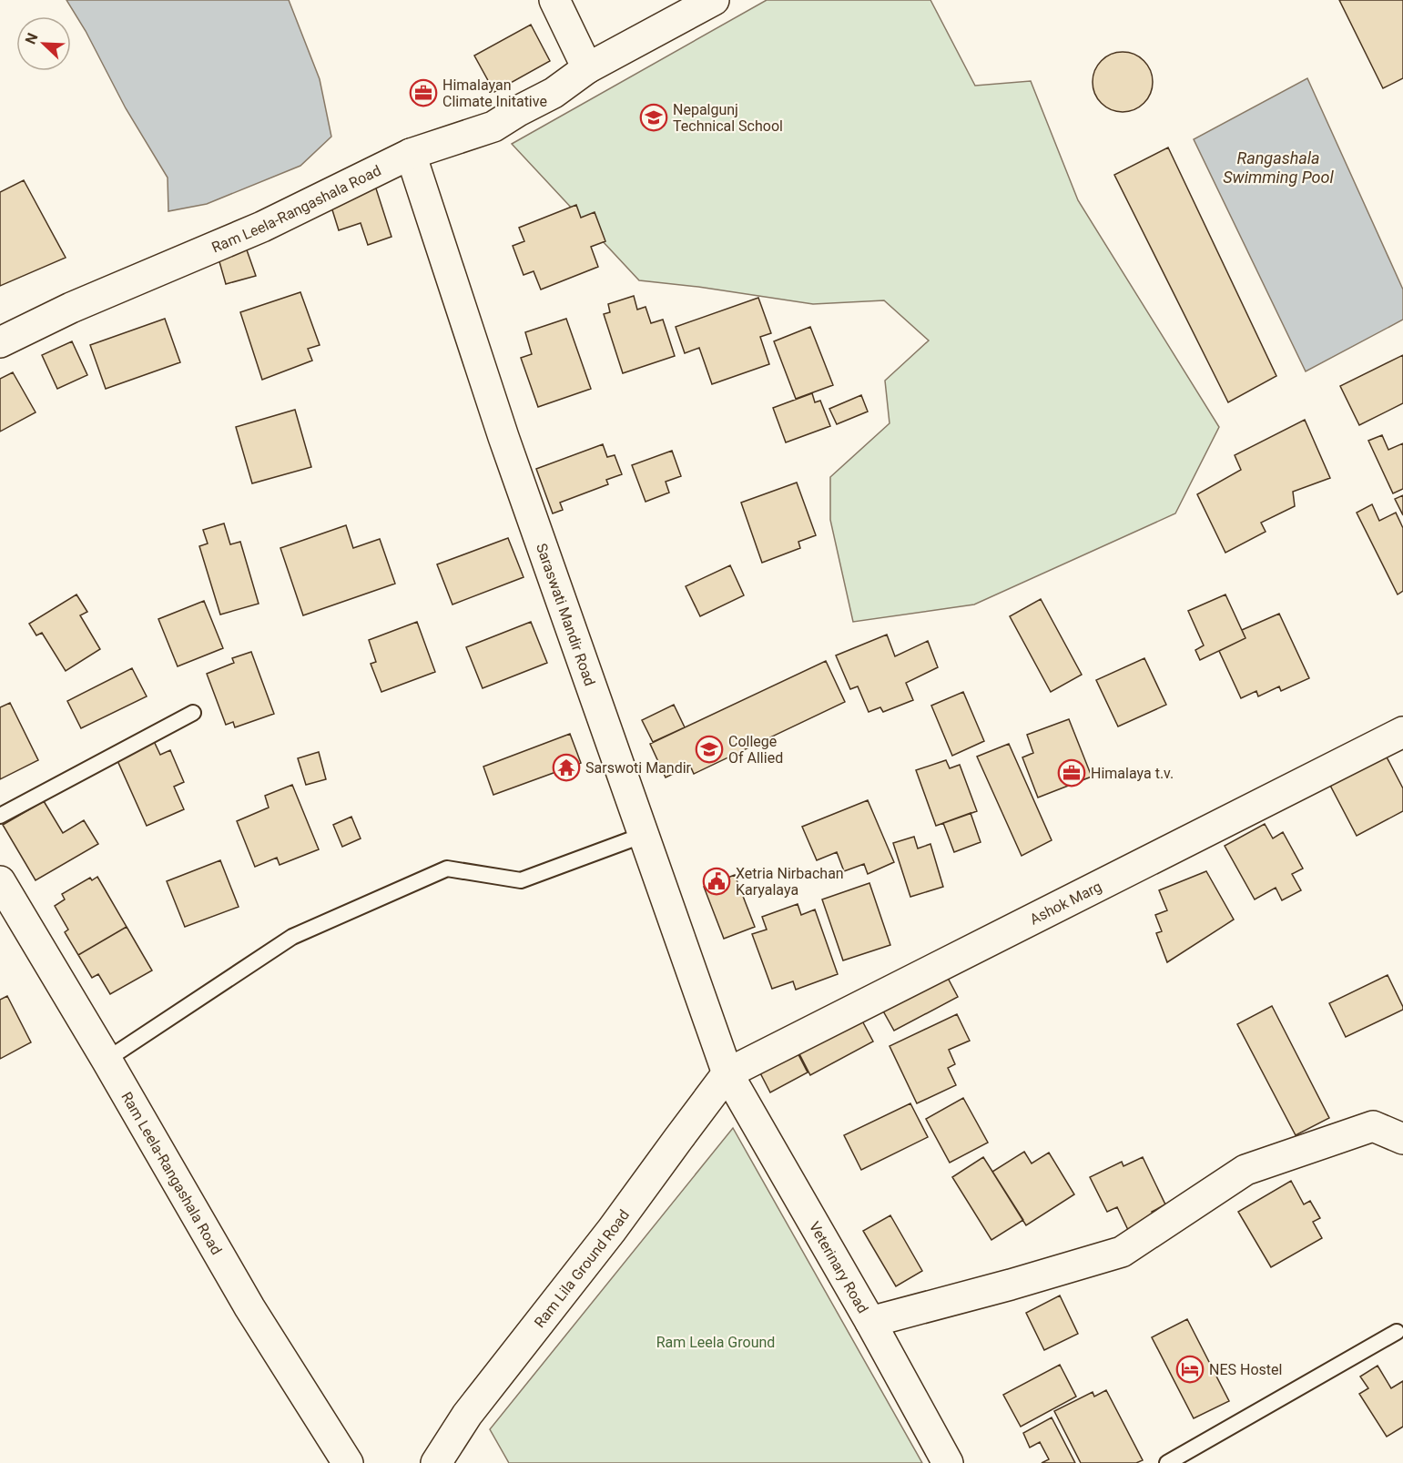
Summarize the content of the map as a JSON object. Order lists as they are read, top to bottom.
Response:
{
  "streets": {
    "street": [
      "Ram Leela-Rangashala Road",
      "Saraswati Mandir Road",
      "Ashok Marg",
      "Veterinary Road",
      "Ram Lila Ground Road"
    ]
  },
  "crossings": [
    ["Ram Leela-Rangashala Road", "Saraswati Mandir Road"],
    ["Saraswati Mandir Road", "Ashok Marg"],
    ["Saraswati Mandir Road", "Veterinary Road"],
    ["Saraswati Mandir Road", "Ram Lila Ground Road"],
    ["Ashok Marg", "Veterinary Road"],
    ["Ashok Marg", "Ram Lila Ground Road"],
    ["Veterinary Road", "Ram Lila Ground Road"]
  ],
  "water": ["Rangashala Swimming Pool"],
  "parks": ["Ram Leela Ground"],
  "places": {
    "office": ["Himalayan Climate Initative", "Himalaya t.v."],
    "school or university": ["Nepalgunj Technical School", "College Of Allied"],
    "temple": ["Sarswoti Mandir"],
    "public building": ["Xetria Nirbachan Karyalaya"],
    "hotel": ["NES Hostel"]
  },
  "north": "top left"
}
